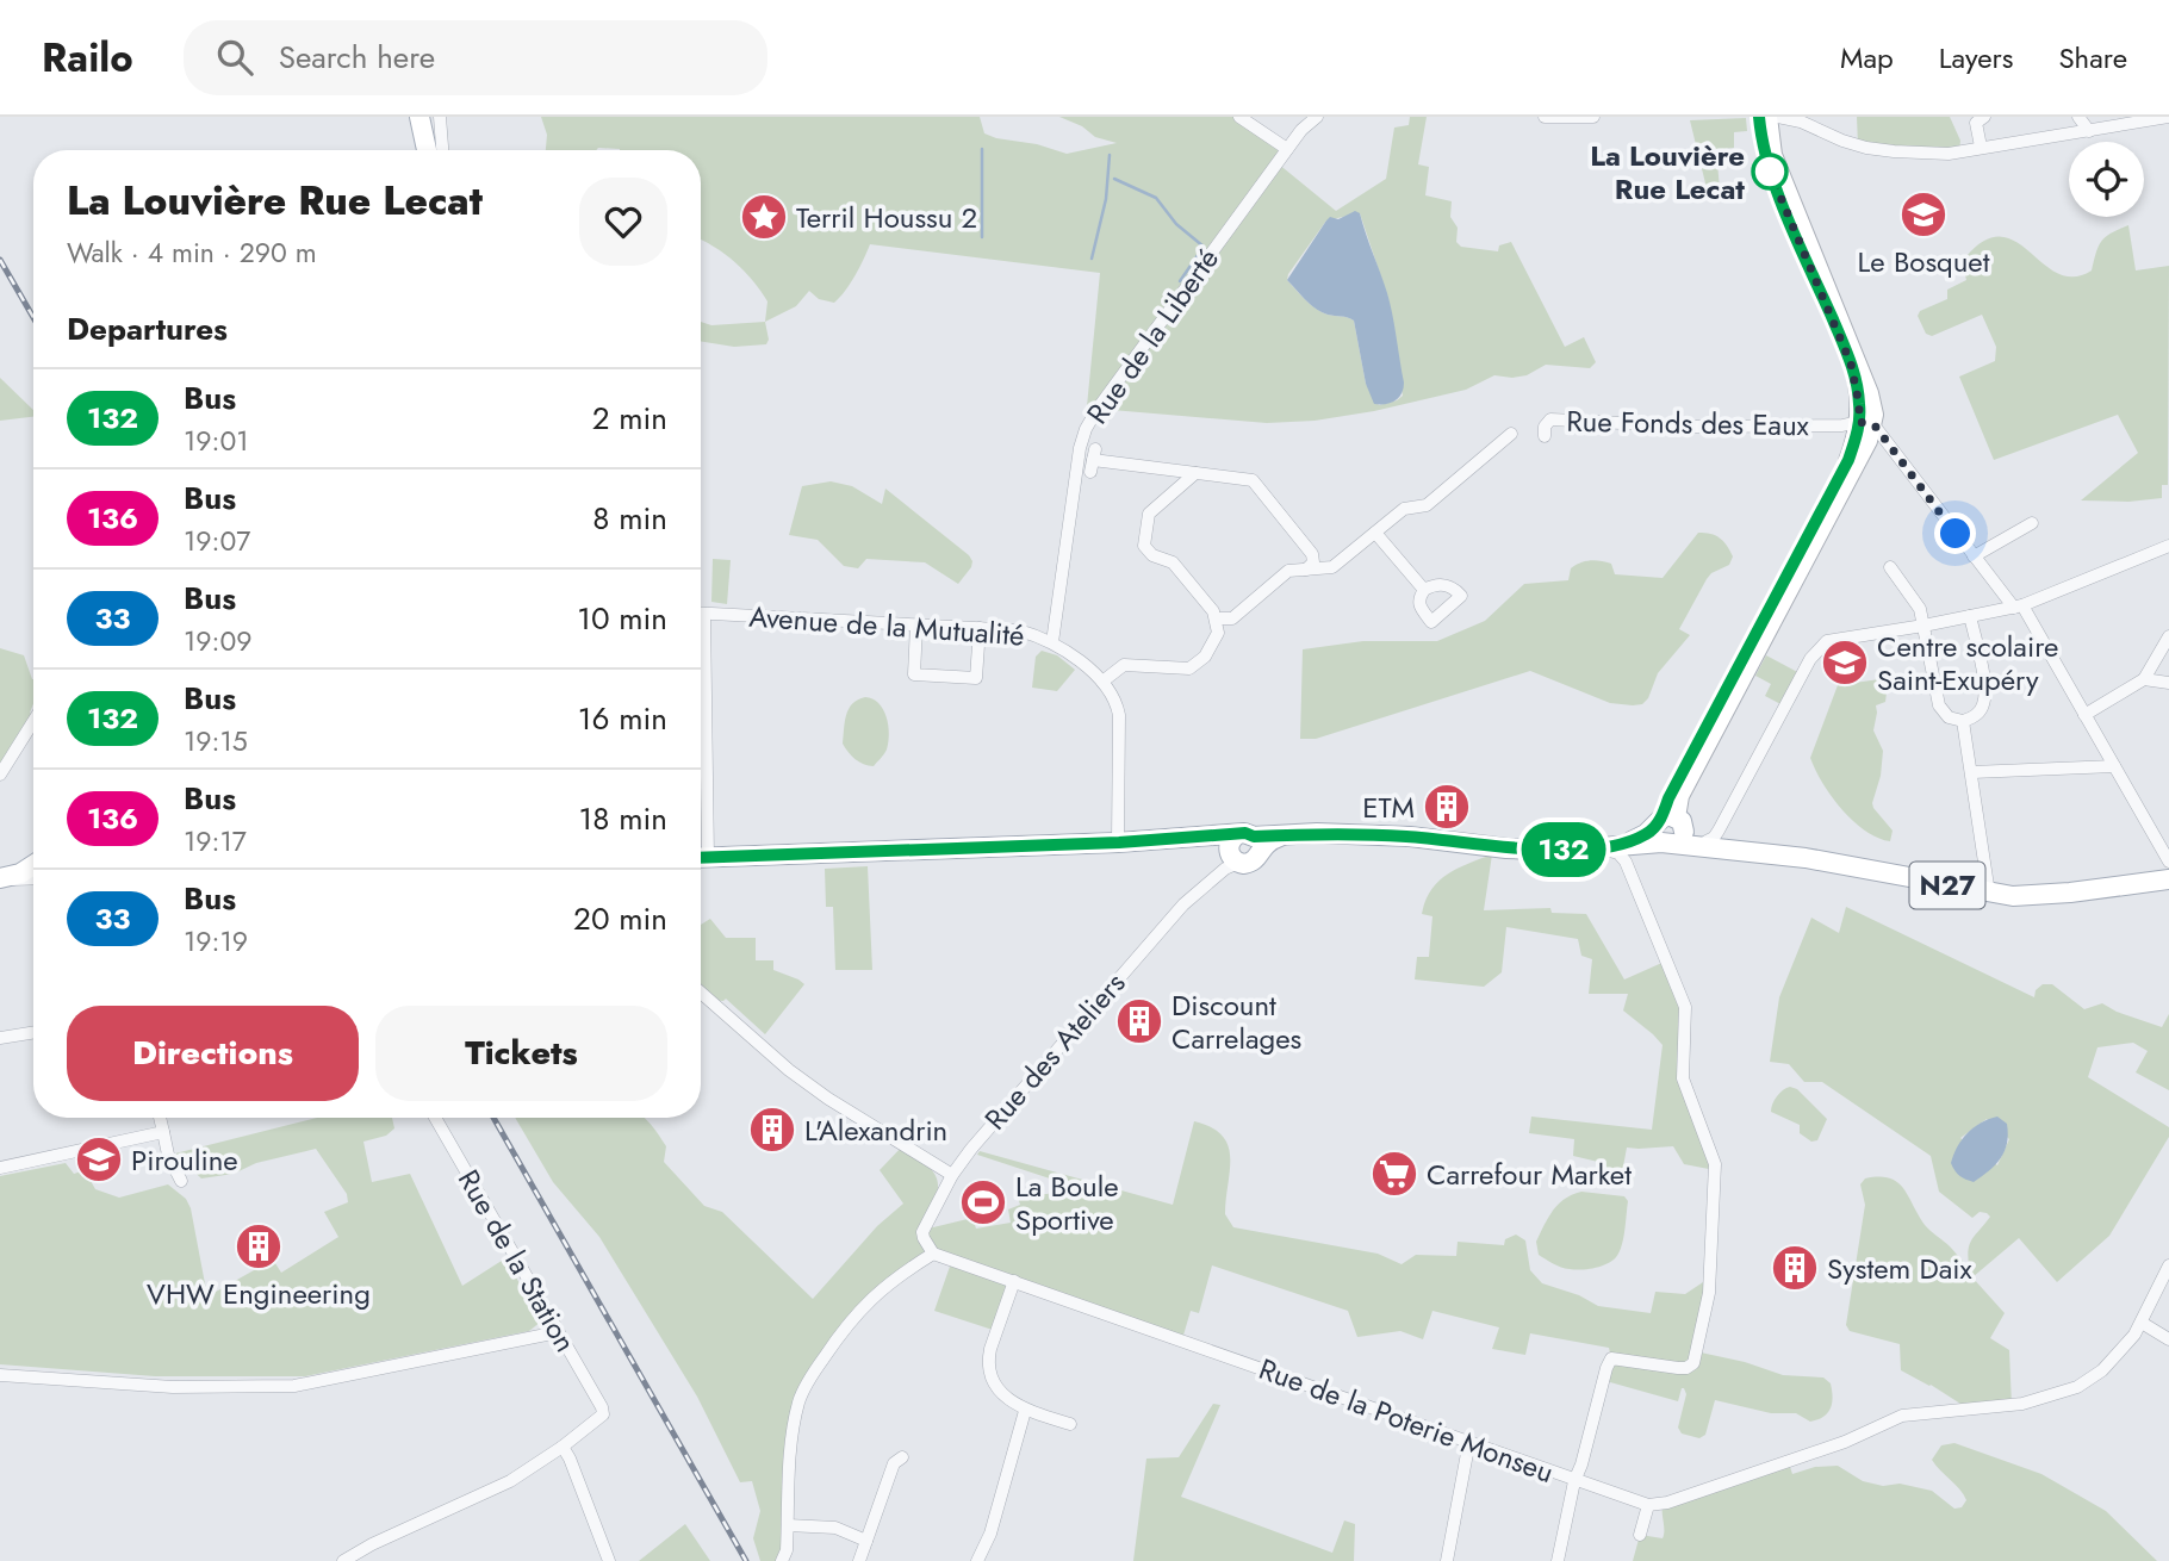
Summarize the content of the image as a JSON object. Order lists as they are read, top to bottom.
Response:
{
  "streets": {
    "main road": ["N27"],
    "street": [
      "Rue de la Liberté",
      "Rue Fonds des Eaux",
      "Avenue de la Mutualité",
      "Rue des Ateliers",
      "Rue de la Station",
      "Rue de la Poterie Monseu"
    ]
  },
  "crossings": [
    ["Rue de la Liberté", "Avenue de la Mutualité"],
    ["Rue des Ateliers", "Rue de la Poterie Monseu"]
  ],
  "places": {
    "other": ["La Louvière Rue Lecat"],
    "school or university": ["Le Bosquet", "Centre scolaire Saint-Exupéry", "Pirouline"],
    "place": ["Terril Houssu 2"],
    "building": [
      "ETM",
      "Discount Carrelages",
      "L'Alexandrin",
      "VHW Engineering",
      "System Daix"
    ],
    "supermarket": ["Carrefour Market"],
    "sports": ["La Boule Sportive"]
  },
  "lines": ["bus line 132"],
  "page": {
    "header": "Railo",
    "search": "Search here",
    "nav": ["Map", "Layers", "Share"],
    "on_map": "132",
    "heading": [
      ["La Louvière Rue Lecat", "Walk · 4 min · 290 m"],
      "Departures"
    ],
    "list": [
      {
        "mark": "132",
        "name": "Bus",
        "note": "19:01",
        "value": "2 min"
      },
      {
        "mark": "136",
        "name": "Bus",
        "note": "19:07",
        "value": "8 min"
      },
      {
        "mark": "33",
        "name": "Bus",
        "note": "19:09",
        "value": "10 min"
      },
      {
        "mark": "132",
        "name": "Bus",
        "note": "19:15",
        "value": "16 min"
      },
      {
        "mark": "136",
        "name": "Bus",
        "note": "19:17",
        "value": "18 min"
      },
      {
        "mark": "33",
        "name": "Bus",
        "note": "19:19",
        "value": "20 min"
      }
    ],
    "buttons": ["Directions", "Tickets"]
  }
}
